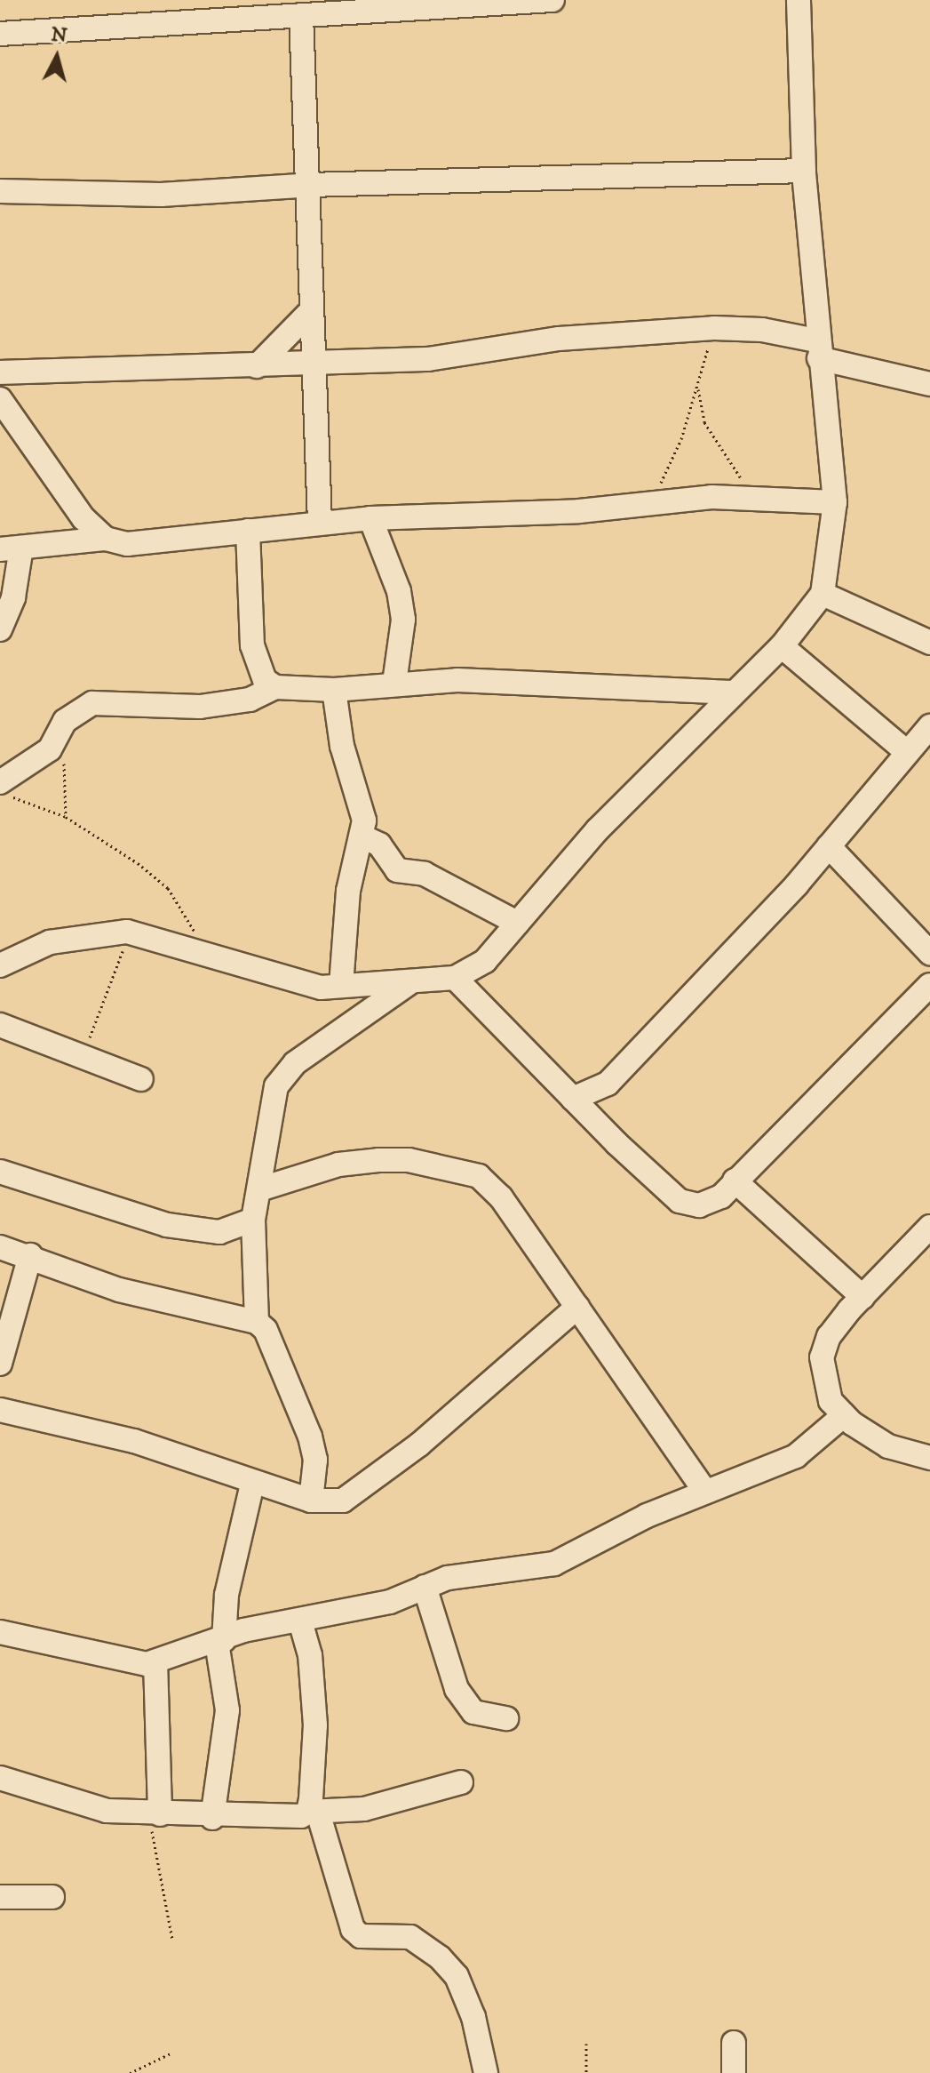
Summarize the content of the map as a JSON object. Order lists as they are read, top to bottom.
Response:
{
  "north": "top"
}
